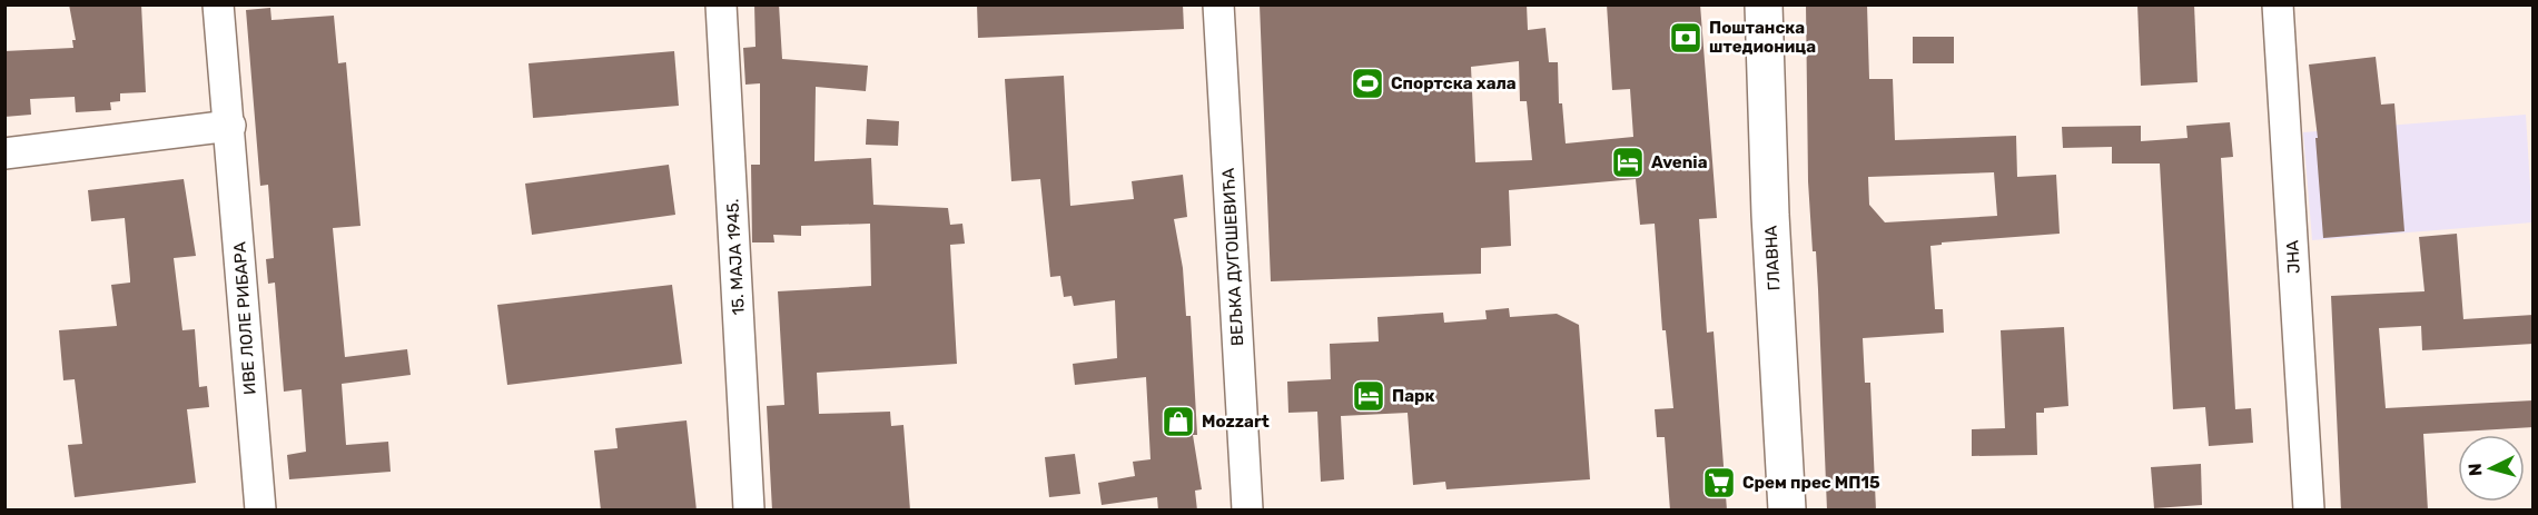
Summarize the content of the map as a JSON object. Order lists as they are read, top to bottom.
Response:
{
  "streets": {
    "main road": ["ГЛАВНА"],
    "street": [
      "15. МАЈА 1945.",
      "ВЕЉКА ДУГОШЕВИЋА",
      "ЈНА",
      "ИВЕ ЛОЛЕ РИБАРА"
    ]
  },
  "places": {
    "bank": ["Поштанска штедионица"],
    "sports": ["Спортска хала"],
    "hotel": ["Avenia", "Парк"],
    "shop": ["Mozzart"],
    "supermarket": ["Срем прес МП15"]
  },
  "north": "left"
}
